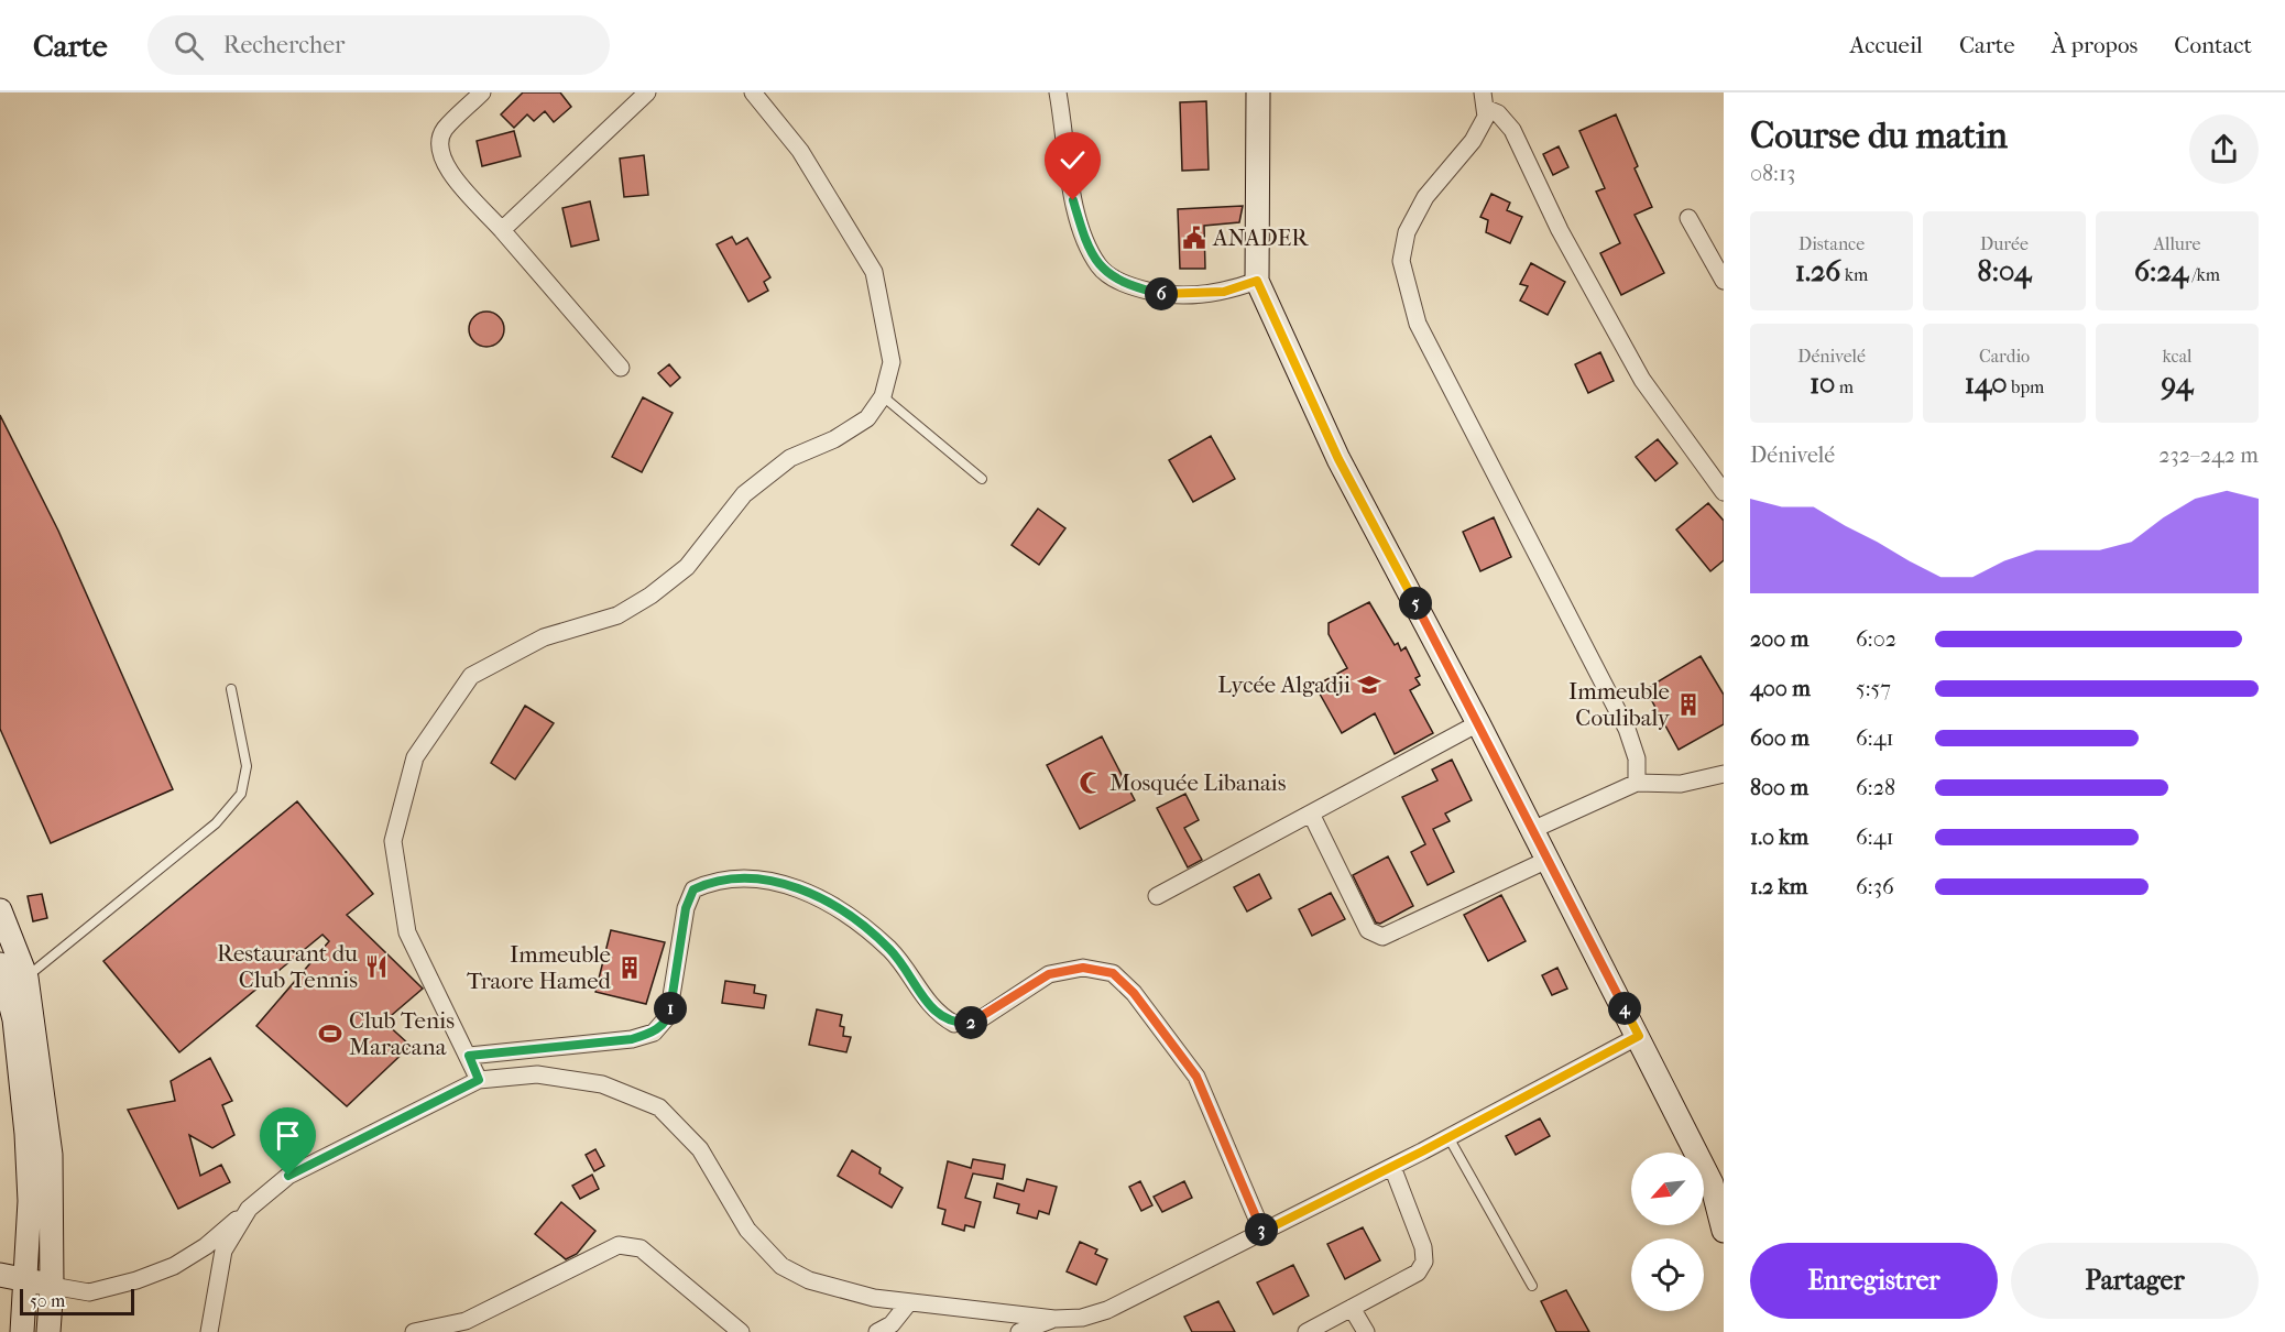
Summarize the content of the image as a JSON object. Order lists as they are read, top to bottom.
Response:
{
  "places": {
    "public building": ["ANADER"],
    "school or university": ["Lycée Algadji"],
    "building": ["Immeuble Coulibaly", "Immeuble Traore Hamed"],
    "mosque": ["Mosquée Libanais"],
    "restaurant": ["Restaurant du Club Tennis"],
    "sports": ["Club Tenis Maracana"]
  },
  "scale_bar": "50 m",
  "north": "bottom left",
  "page": {
    "header": "Carte",
    "search": "Rechercher",
    "nav": [
      "Accueil",
      "Carte",
      "À propos",
      "Contact"
    ],
    "heading": ["Course du matin", "08:13"],
    "stats": [
      ["Distance", "1.26 km"],
      ["Durée", "8:04"],
      ["Allure", "6:24 /km"],
      ["Dénivelé", "10 m"],
      ["Cardio", "140 bpm"],
      ["kcal", "94"]
    ],
    "pins": [
      "6",
      "5",
      "1",
      "4",
      "2",
      "3"
    ],
    "chart": ["Dénivelé", "232–242 m"],
    "list": [
      {
        "name": "200 m",
        "note": "6:02"
      },
      {
        "name": "400 m",
        "note": "5:57"
      },
      {
        "name": "600 m",
        "note": "6:41"
      },
      {
        "name": "800 m",
        "note": "6:28"
      },
      {
        "name": "1.0 km",
        "note": "6:41"
      },
      {
        "name": "1.2 km",
        "note": "6:36"
      }
    ],
    "buttons": ["Enregistrer", "Partager"],
    "scale": "50 m"
  }
}
